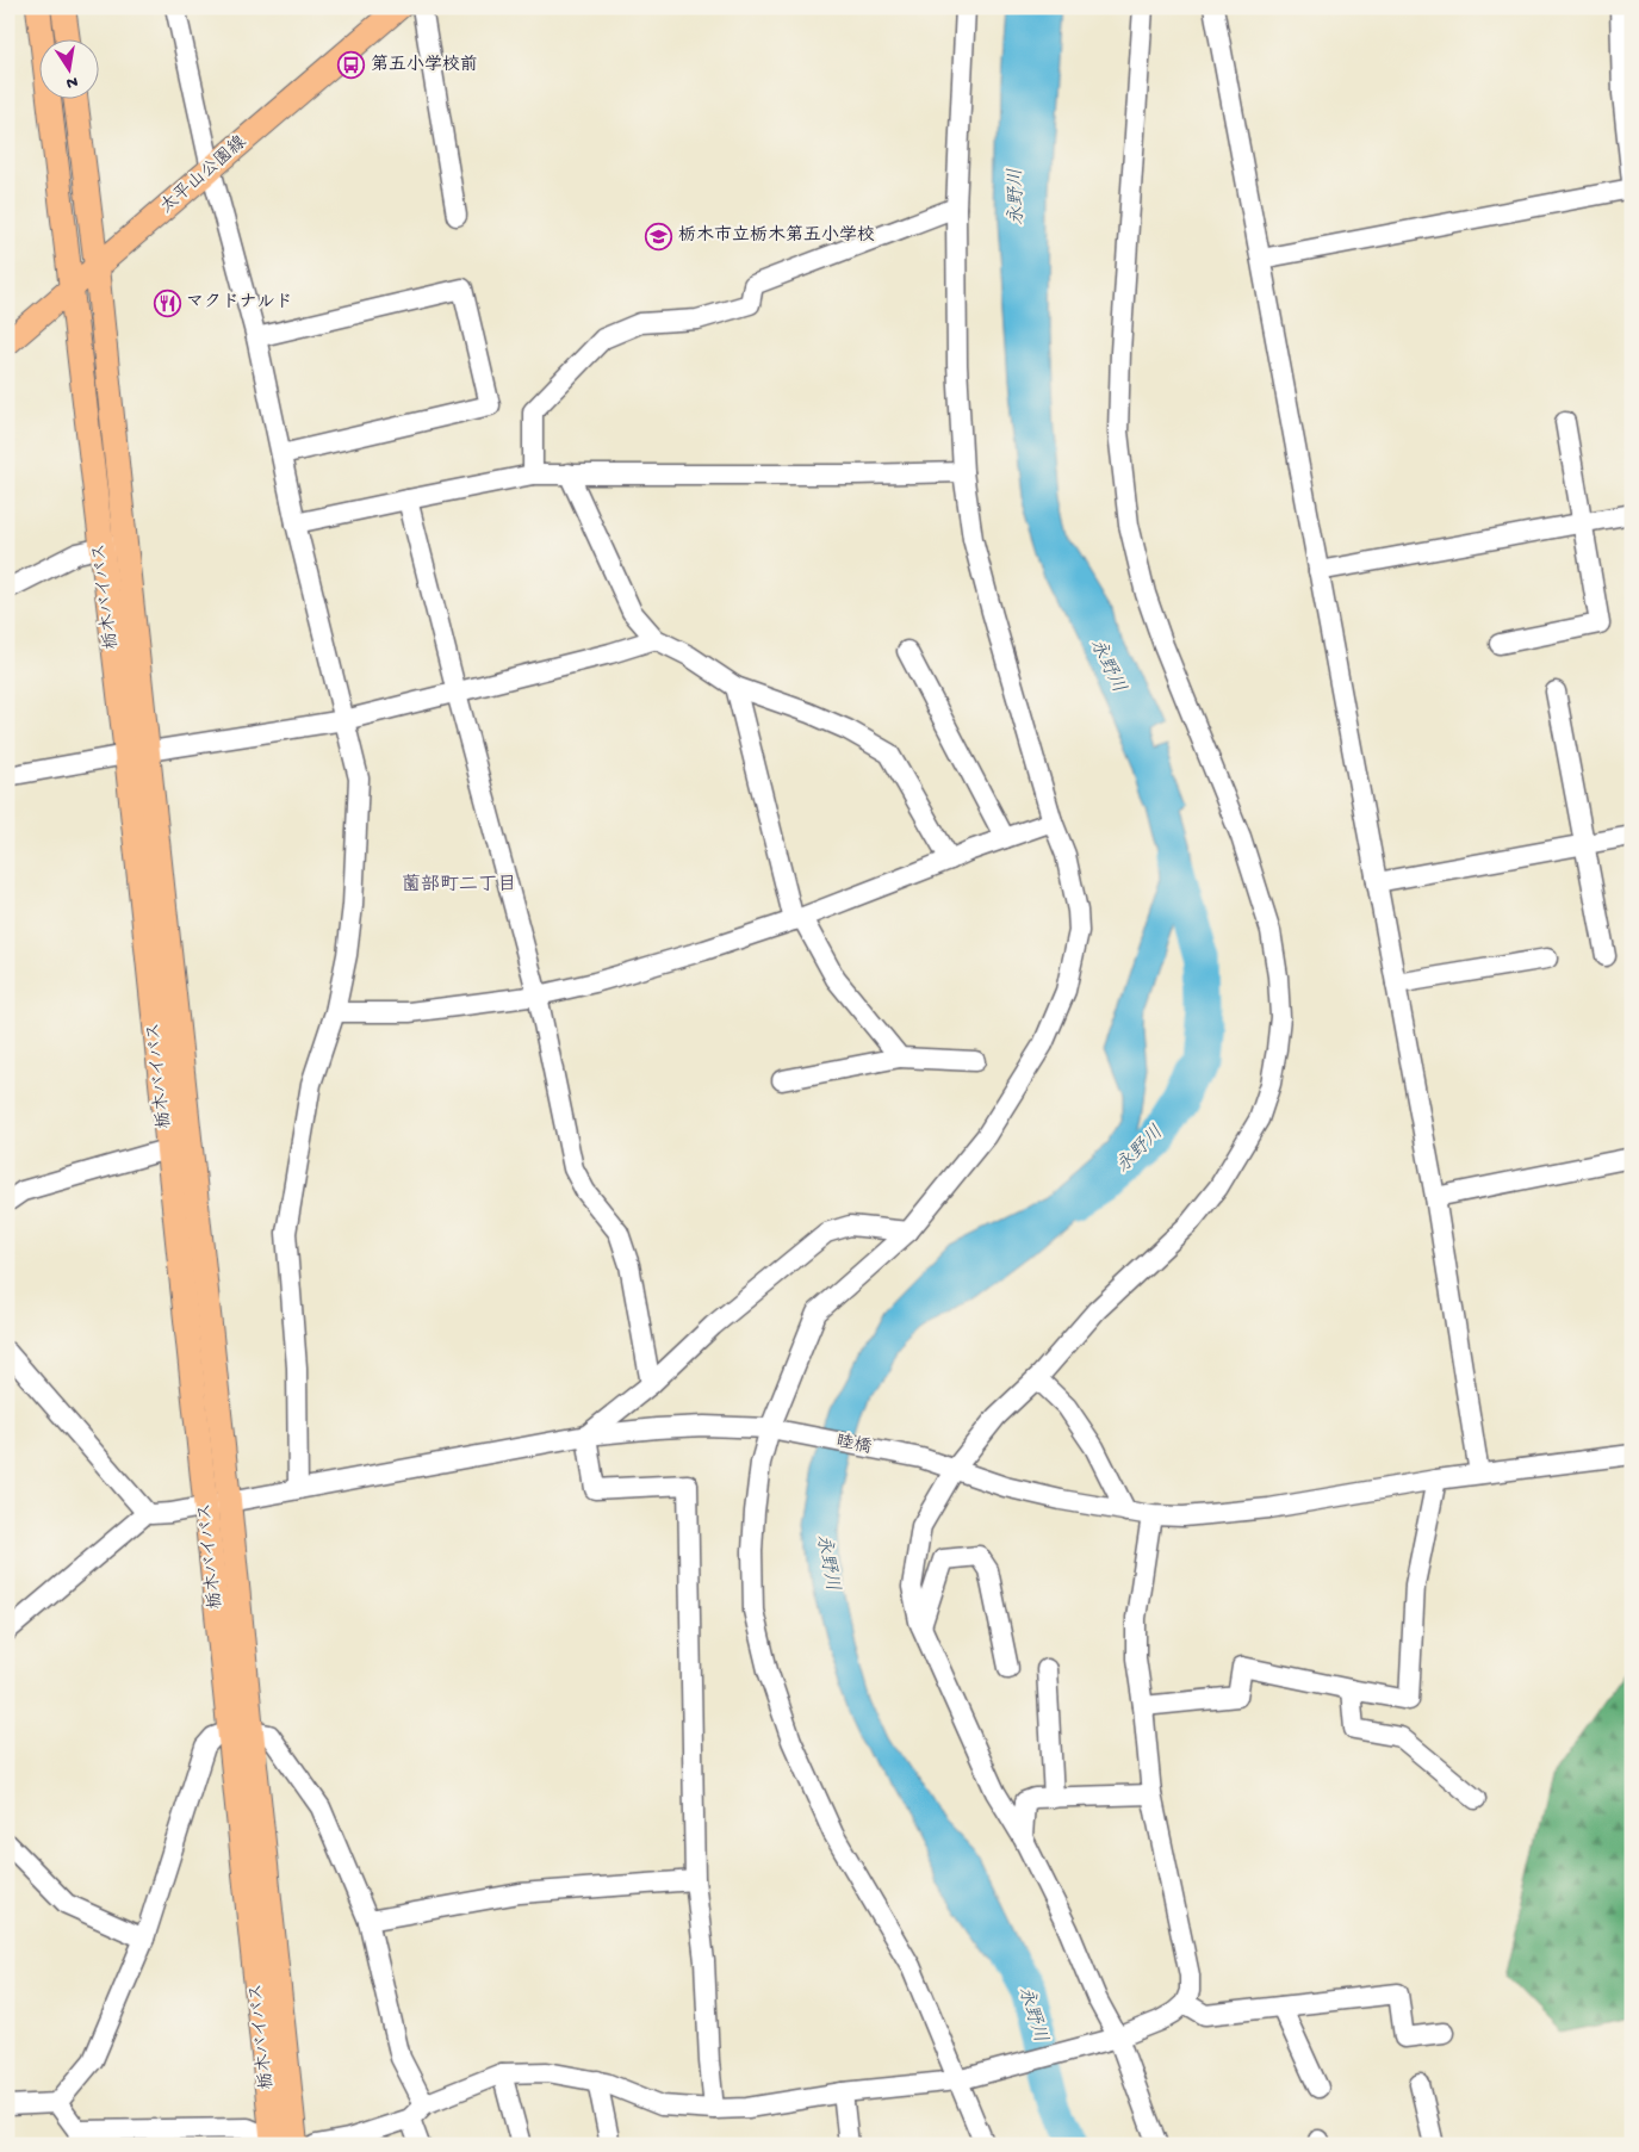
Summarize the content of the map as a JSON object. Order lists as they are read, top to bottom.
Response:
{
  "streets": {
    "main road": ["太平山公園線", "栃木バイパス"],
    "street": ["睦橋"]
  },
  "crossings": [
    ["太平山公園線", "栃木バイパス"],
    ["栃木バイパス", "睦橋"]
  ],
  "districts": ["薗部町二丁目"],
  "water": ["永野川"],
  "places": {
    "bus stop": ["第五小学校前"],
    "school or university": ["栃木市立栃木第五小学校"],
    "restaurant": ["マクドナルド"]
  },
  "north": "bottom"
}
